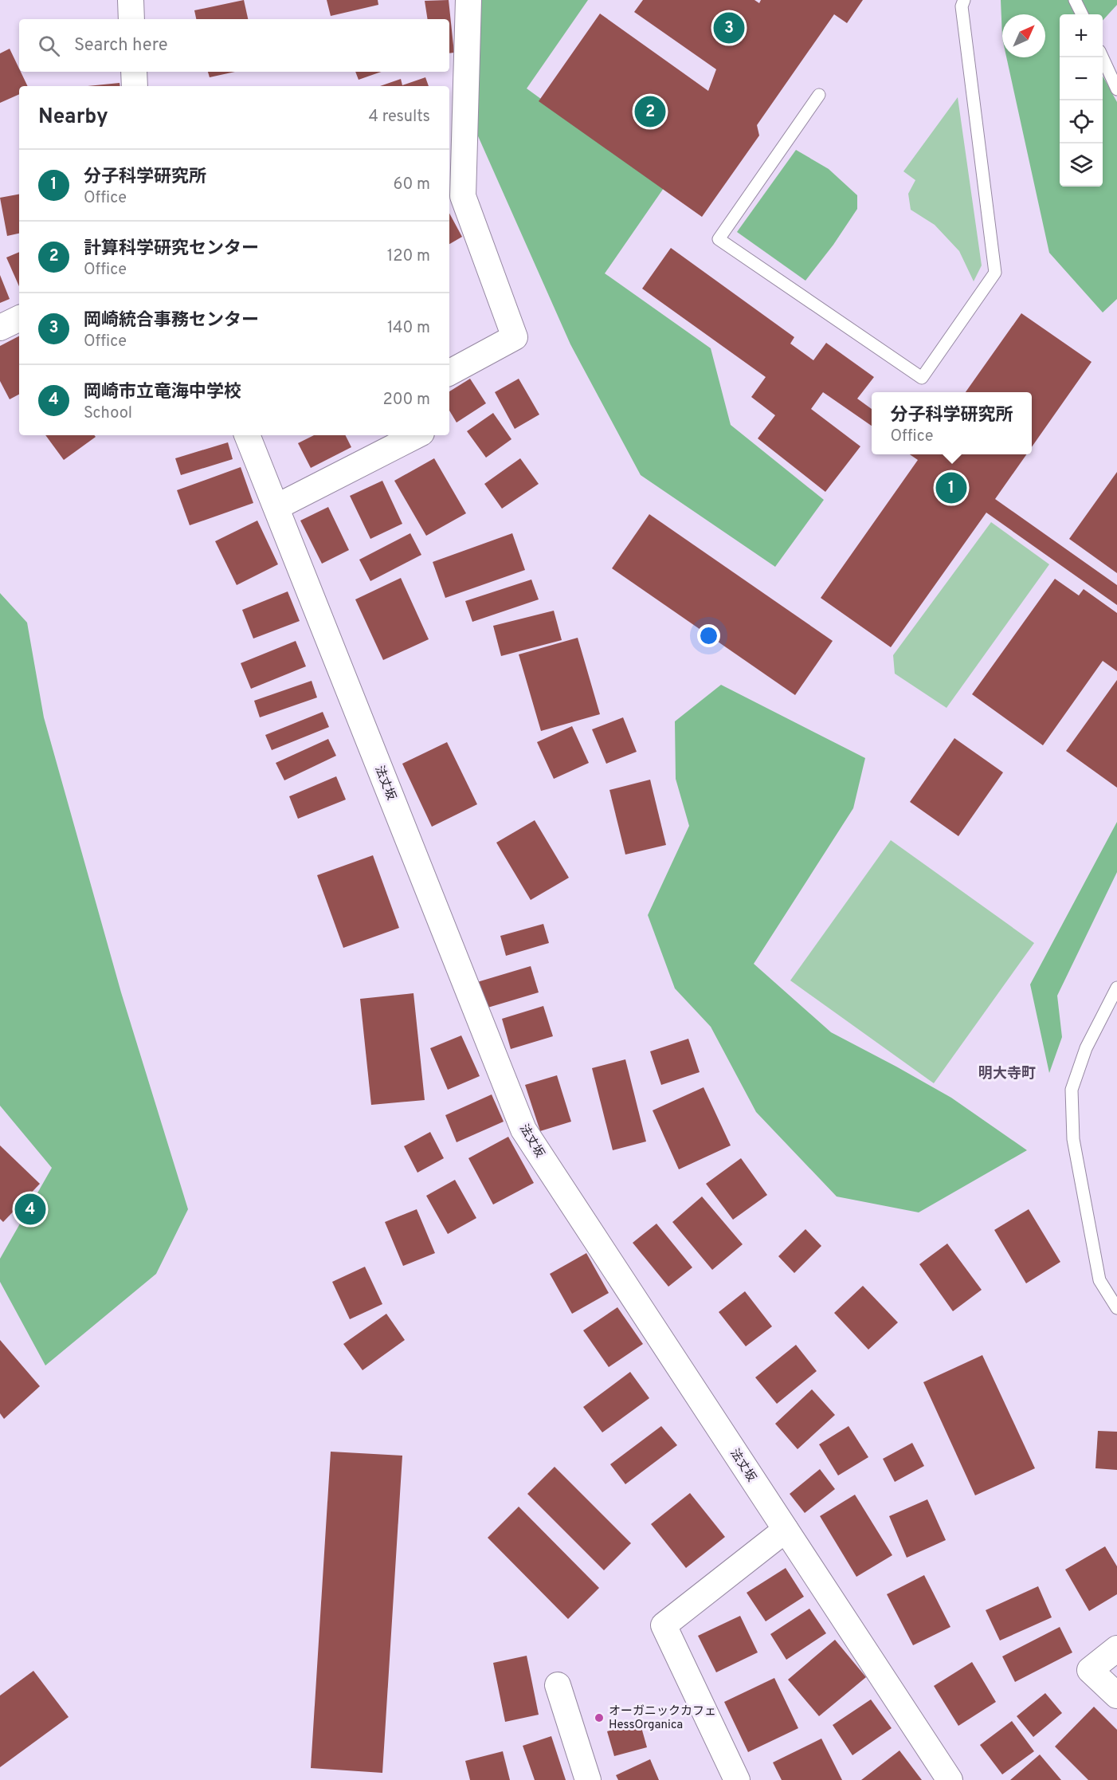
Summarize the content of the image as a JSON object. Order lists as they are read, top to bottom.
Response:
{
  "streets": {
    "street": ["法丈坂"]
  },
  "districts": ["明大寺町"],
  "places": ["オーガニックカフェ HessOrganica"],
  "north": "top right",
  "page": {
    "pins": [
      "3",
      "2",
      "1",
      "4"
    ],
    "map_buttons": ["+", "−"],
    "search": "Search here",
    "heading": ["Nearby", "4 results"],
    "list": [
      {
        "mark": "1",
        "name": "分子科学研究所",
        "note": "Office",
        "value": "60 m"
      },
      {
        "mark": "2",
        "name": "計算科学研究センター",
        "note": "Office",
        "value": "120 m"
      },
      {
        "mark": "3",
        "name": "岡崎統合事務センター",
        "note": "Office",
        "value": "140 m"
      },
      {
        "mark": "4",
        "name": "岡崎市立竜海中学校",
        "note": "School",
        "value": "200 m"
      }
    ],
    "popup": ["分子科学研究所", "Office"]
  }
}
